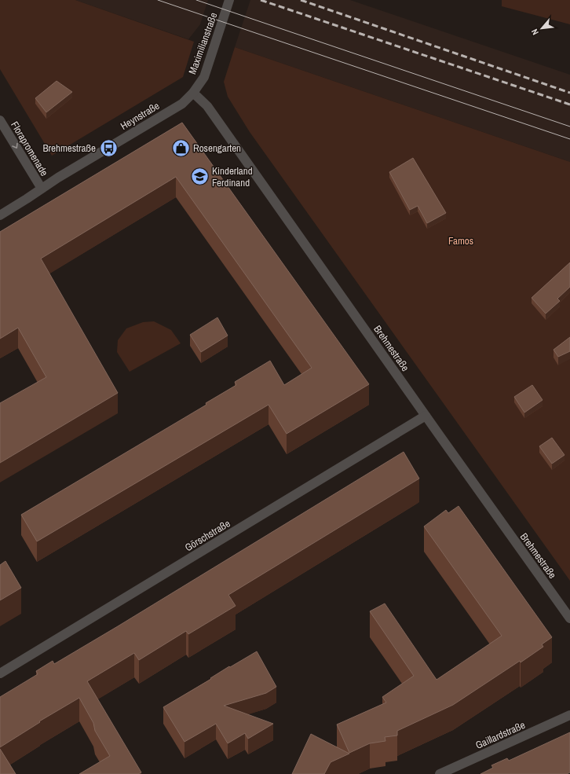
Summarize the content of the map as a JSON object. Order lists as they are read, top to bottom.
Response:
{
  "streets": {
    "street": [
      "Maximilianstraße",
      "Heynstraße",
      "Florapromenade",
      "Brehmestraße",
      "Görschstraße",
      "Gaillardstraße"
    ]
  },
  "crossings": [
    ["Maximilianstraße", "Heynstraße"],
    ["Maximilianstraße", "Brehmestraße"],
    ["Heynstraße", "Florapromenade"],
    ["Heynstraße", "Brehmestraße"],
    ["Brehmestraße", "Görschstraße"]
  ],
  "one_way": ["Florapromenade"],
  "parks": ["Famos"],
  "places": {
    "bus stop": ["Brehmestraße"],
    "shop": ["Rosengarten"],
    "school or university": ["Kinderland Ferdinand"]
  },
  "north": "bottom left"
}
